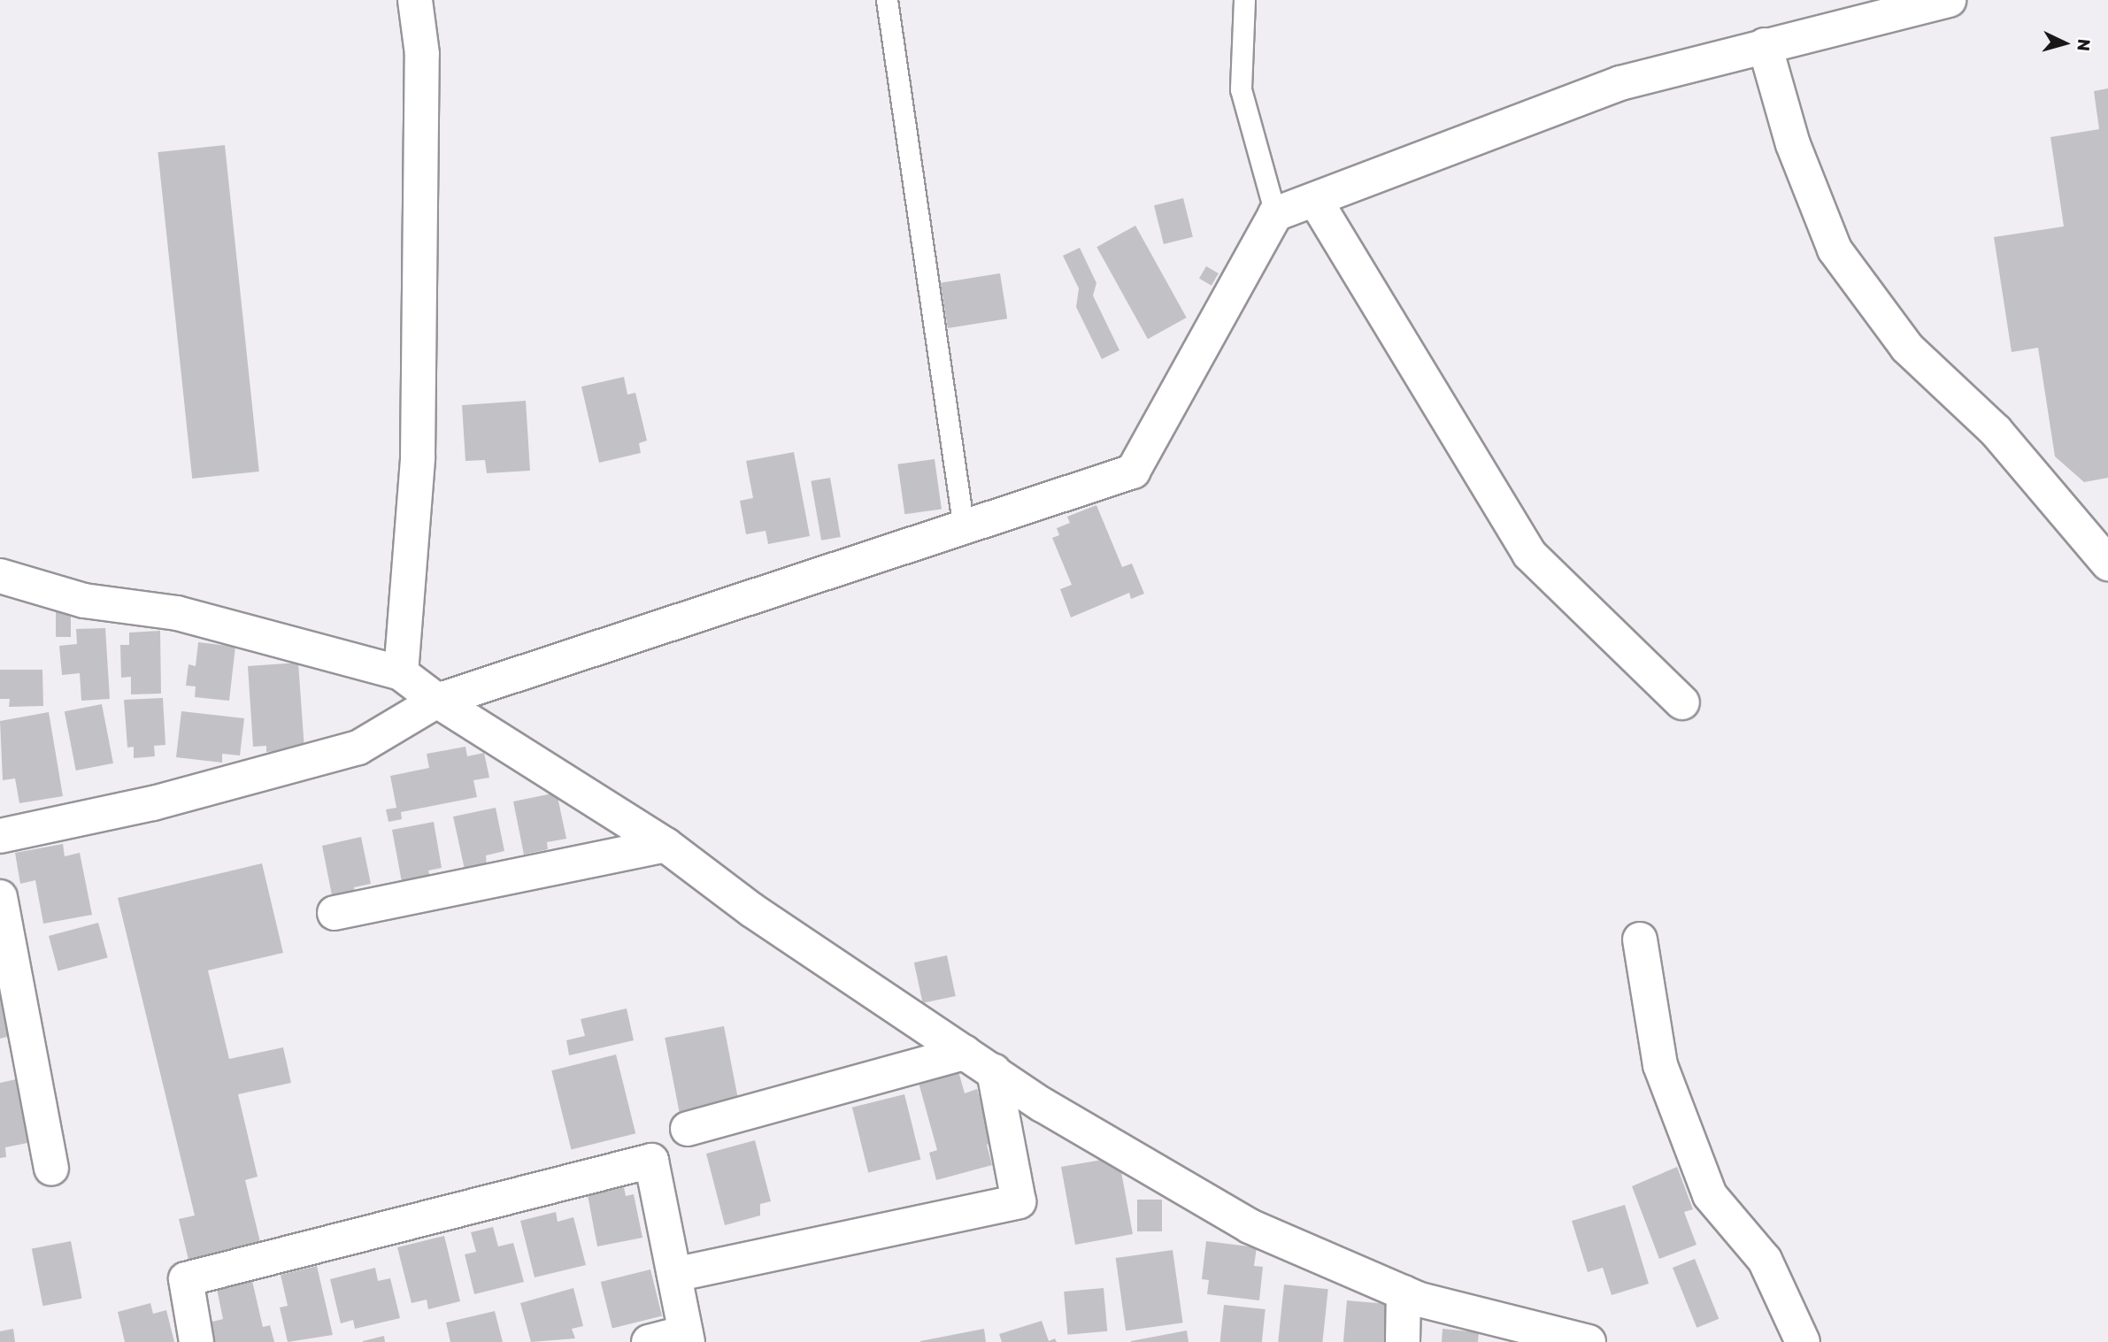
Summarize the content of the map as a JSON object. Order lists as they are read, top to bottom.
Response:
{
  "north": "right"
}
